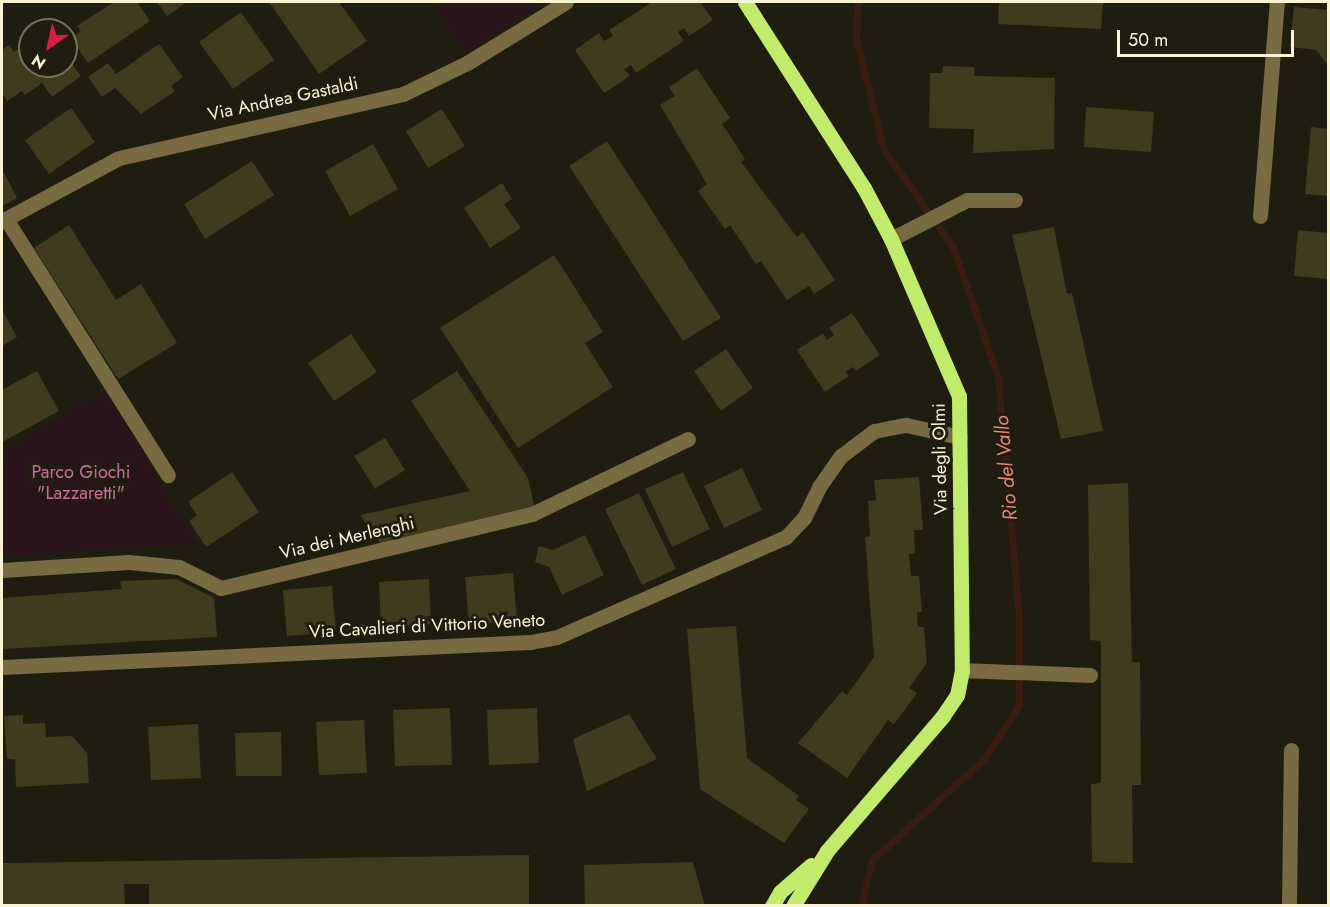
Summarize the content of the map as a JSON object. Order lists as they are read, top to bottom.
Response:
{
  "streets": {
    "main road": ["Via degli Olmi"],
    "street": ["Via Andrea Gastaldi", "Via dei Merlenghi", "Via Cavalieri di Vittorio Veneto"]
  },
  "crossings": [
    ["Via degli Olmi", "Via Cavalieri di Vittorio Veneto"]
  ],
  "water": ["Rio del Vallo"],
  "parks": ["Parco Giochi \"Lazzaretti\""],
  "scale_bar": "50 m",
  "north": "bottom left"
}
